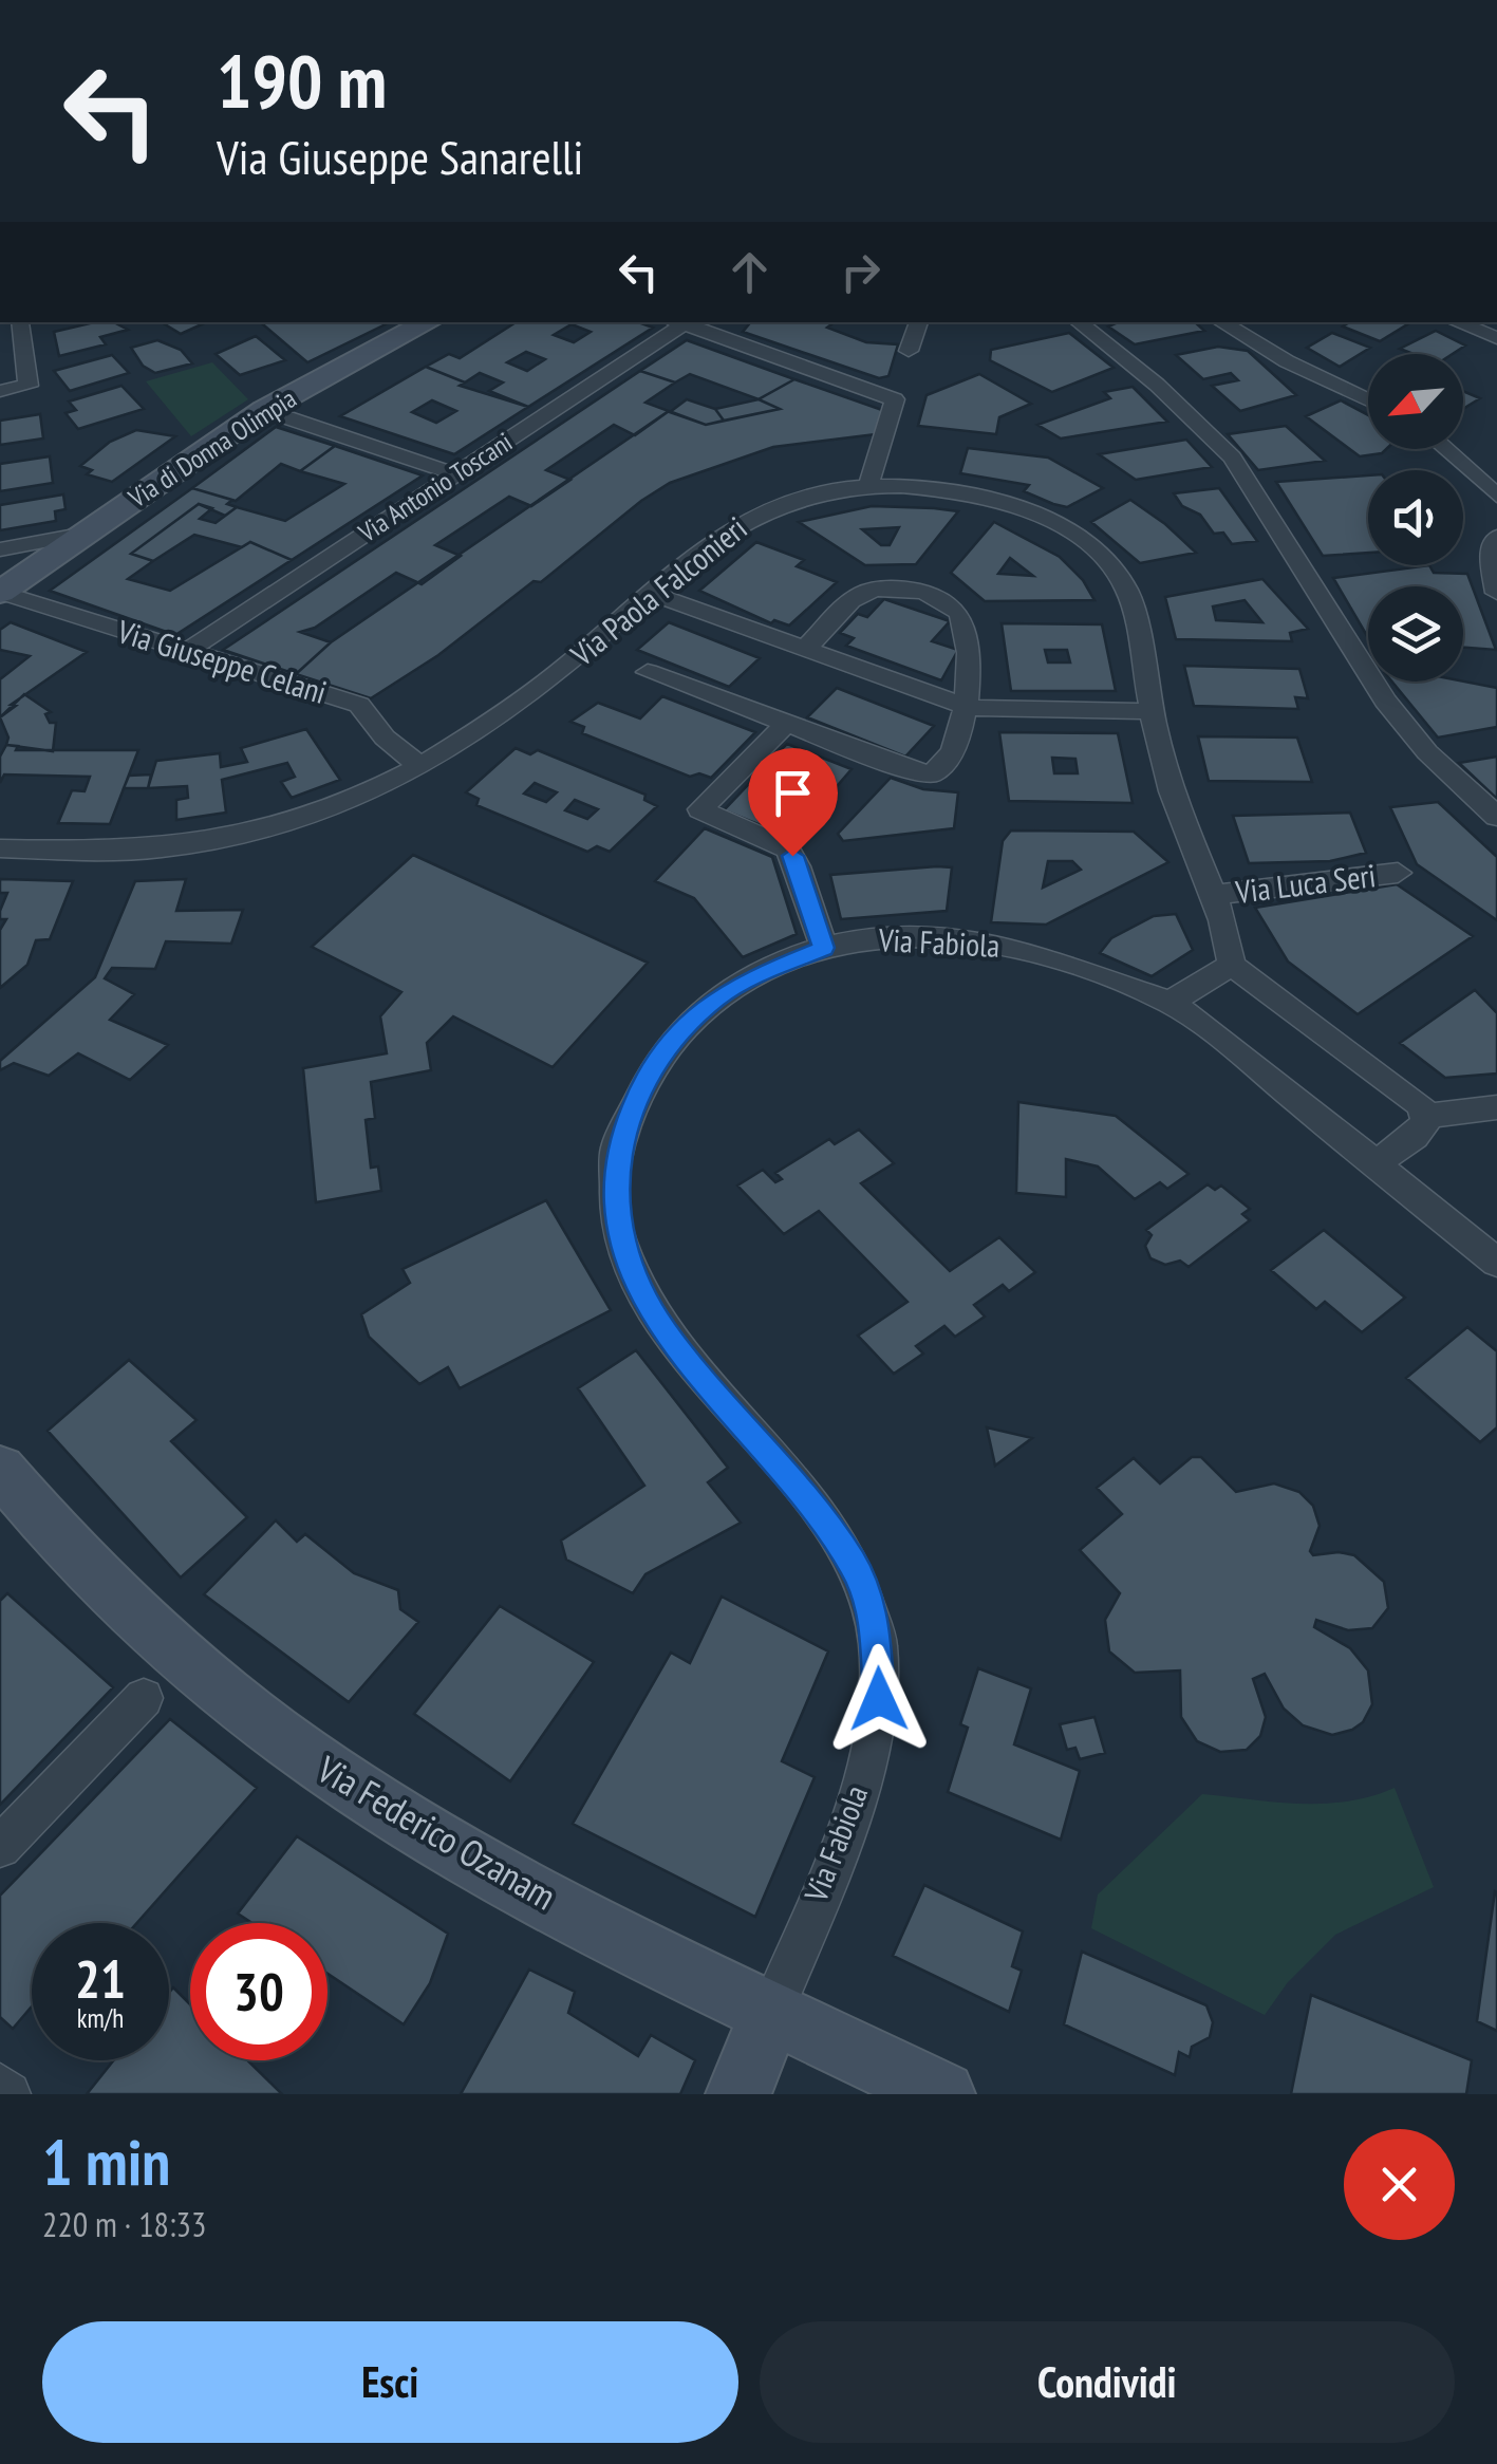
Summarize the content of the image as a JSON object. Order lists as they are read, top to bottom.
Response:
{
  "streets": {
    "street": [
      "Via di Donna Olimpia",
      "Via Antonio Toscani",
      "Via Paola Falconieri",
      "Via Giuseppe Celani",
      "Via Luca Seri",
      "Via Fabiola",
      "Via Federico Ozanam"
    ]
  },
  "crossings": [
    ["Via di Donna Olimpia", "Via Giuseppe Celani"],
    ["Via Antonio Toscani", "Via Giuseppe Celani"],
    ["Via Paola Falconieri", "Via Giuseppe Celani"],
    ["Via Paola Falconieri", "Via Luca Seri"],
    ["Via Fabiola", "Via Federico Ozanam"]
  ],
  "north": "bottom left",
  "page": {
    "turn": ["190 m", "Via Giuseppe Sanarelli"],
    "speed": "21 km/h",
    "limit": "30",
    "heading": ["1 min", "220 m · 18:33"],
    "buttons": ["Esci", "Condividi"]
  }
}
